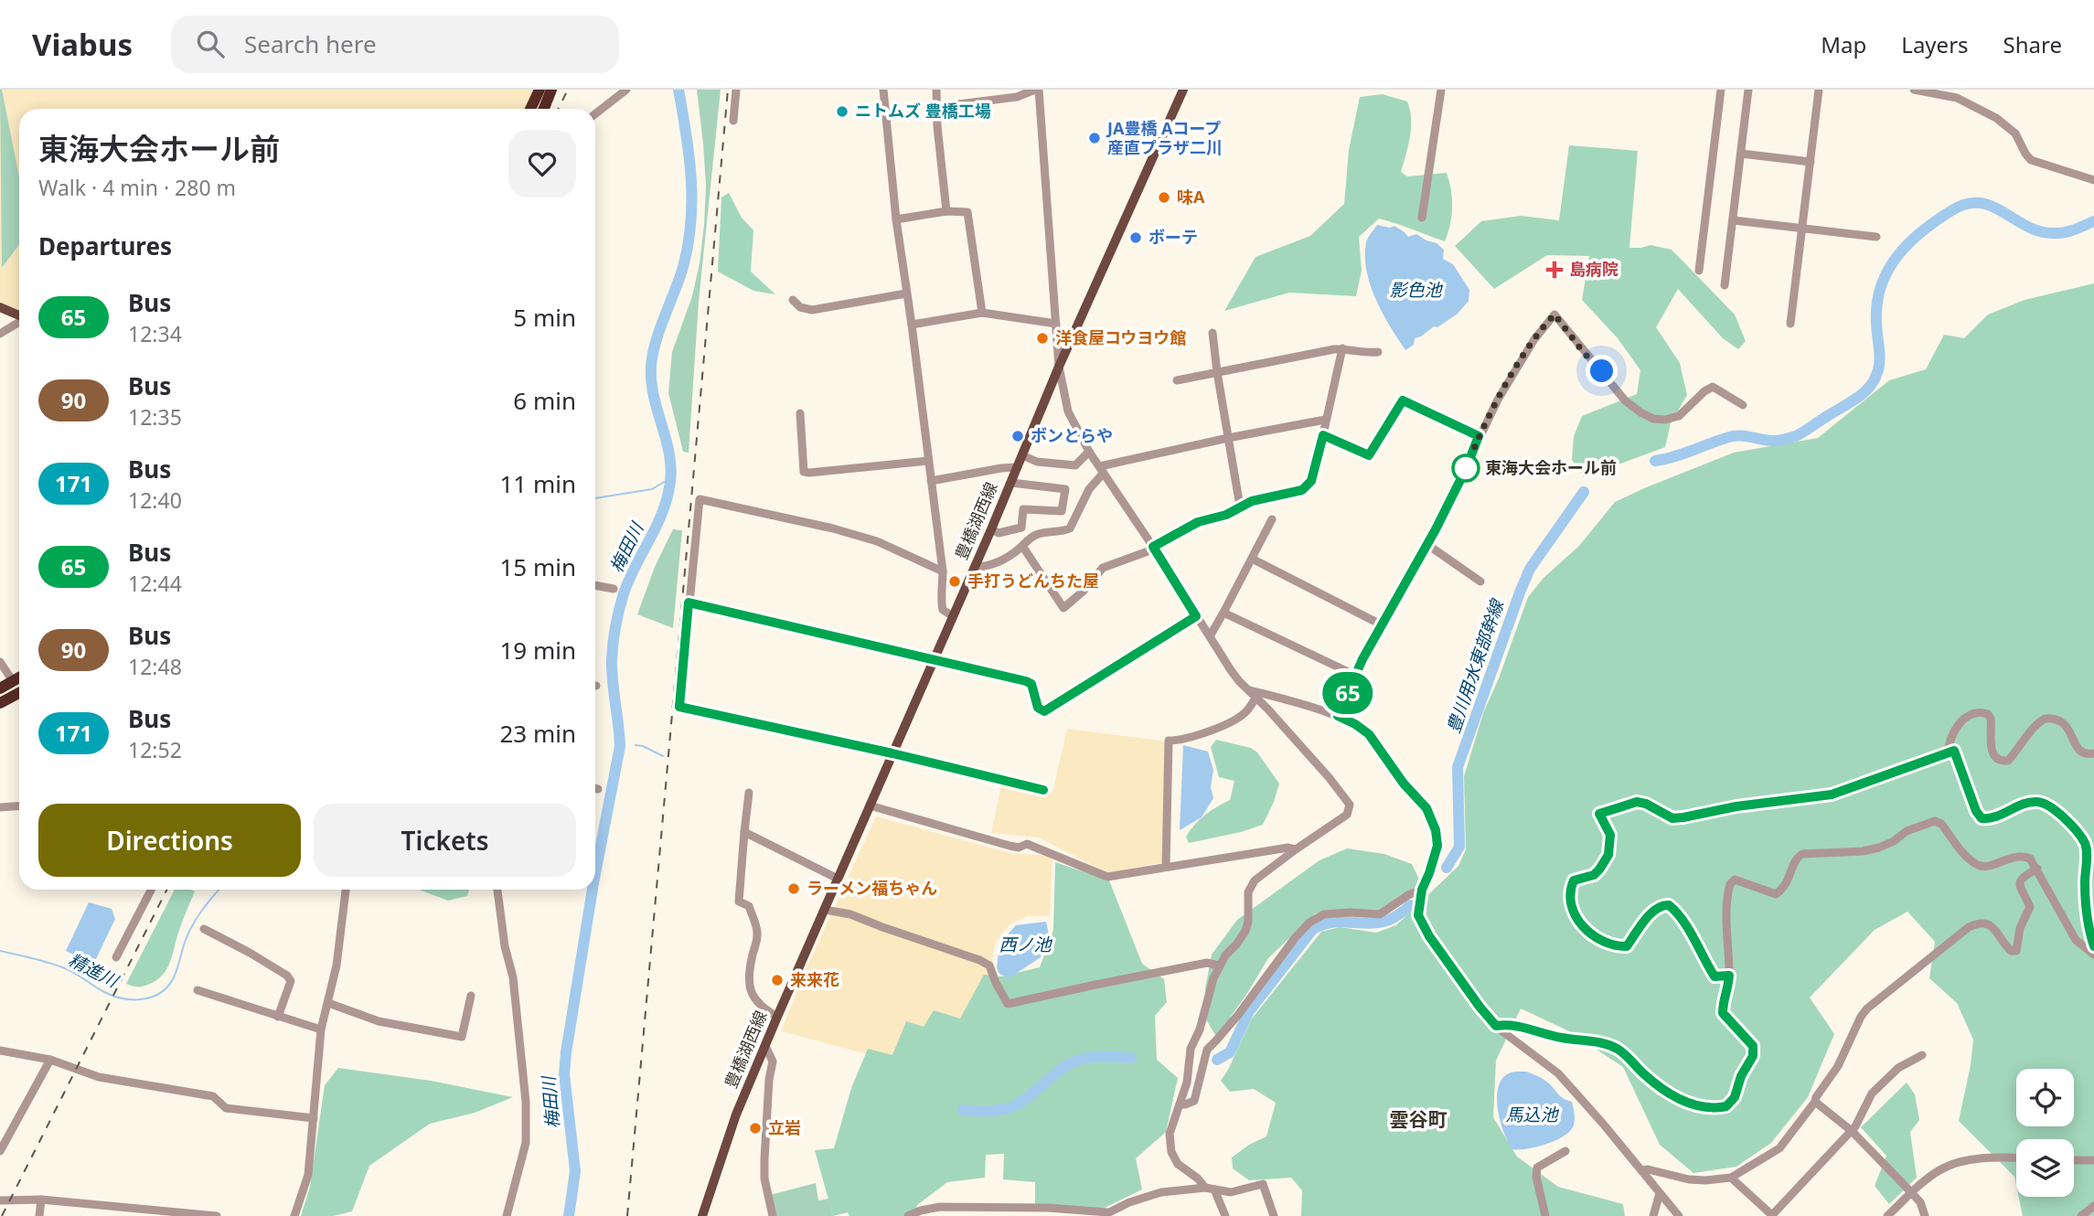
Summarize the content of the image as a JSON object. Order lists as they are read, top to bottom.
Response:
{
  "streets": {
    "main road": ["豊橋湖西線"]
  },
  "districts": ["雲谷町"],
  "water": [
    "影色池",
    "梅田川",
    "豊川用水東部幹線",
    "西ノ池",
    "精進川",
    "馬込池"
  ],
  "places": {
    "other": [
      "ニトムズ 豊橋工場",
      "JA豊橋 Aコープ 産直プラザ二川",
      "味A",
      "ボーテ",
      "洋食屋コウヨウ館",
      "ボンとらや",
      "東海大会ホール前",
      "手打うどんちた屋",
      "ラーメン福ちゃん",
      "来来花",
      "立岩"
    ],
    "health": ["島病院"]
  },
  "lines": ["bus line 65"],
  "page": {
    "header": "Viabus",
    "search": "Search here",
    "nav": ["Map", "Layers", "Share"],
    "on_map": "65",
    "heading": [
      ["東海大会ホール前", "Walk · 4 min · 280 m"],
      "Departures"
    ],
    "list": [
      {
        "mark": "65",
        "name": "Bus",
        "note": "12:34",
        "value": "5 min"
      },
      {
        "mark": "90",
        "name": "Bus",
        "note": "12:35",
        "value": "6 min"
      },
      {
        "mark": "171",
        "name": "Bus",
        "note": "12:40",
        "value": "11 min"
      },
      {
        "mark": "65",
        "name": "Bus",
        "note": "12:44",
        "value": "15 min"
      },
      {
        "mark": "90",
        "name": "Bus",
        "note": "12:48",
        "value": "19 min"
      },
      {
        "mark": "171",
        "name": "Bus",
        "note": "12:52",
        "value": "23 min"
      }
    ],
    "buttons": ["Directions", "Tickets"]
  }
}
